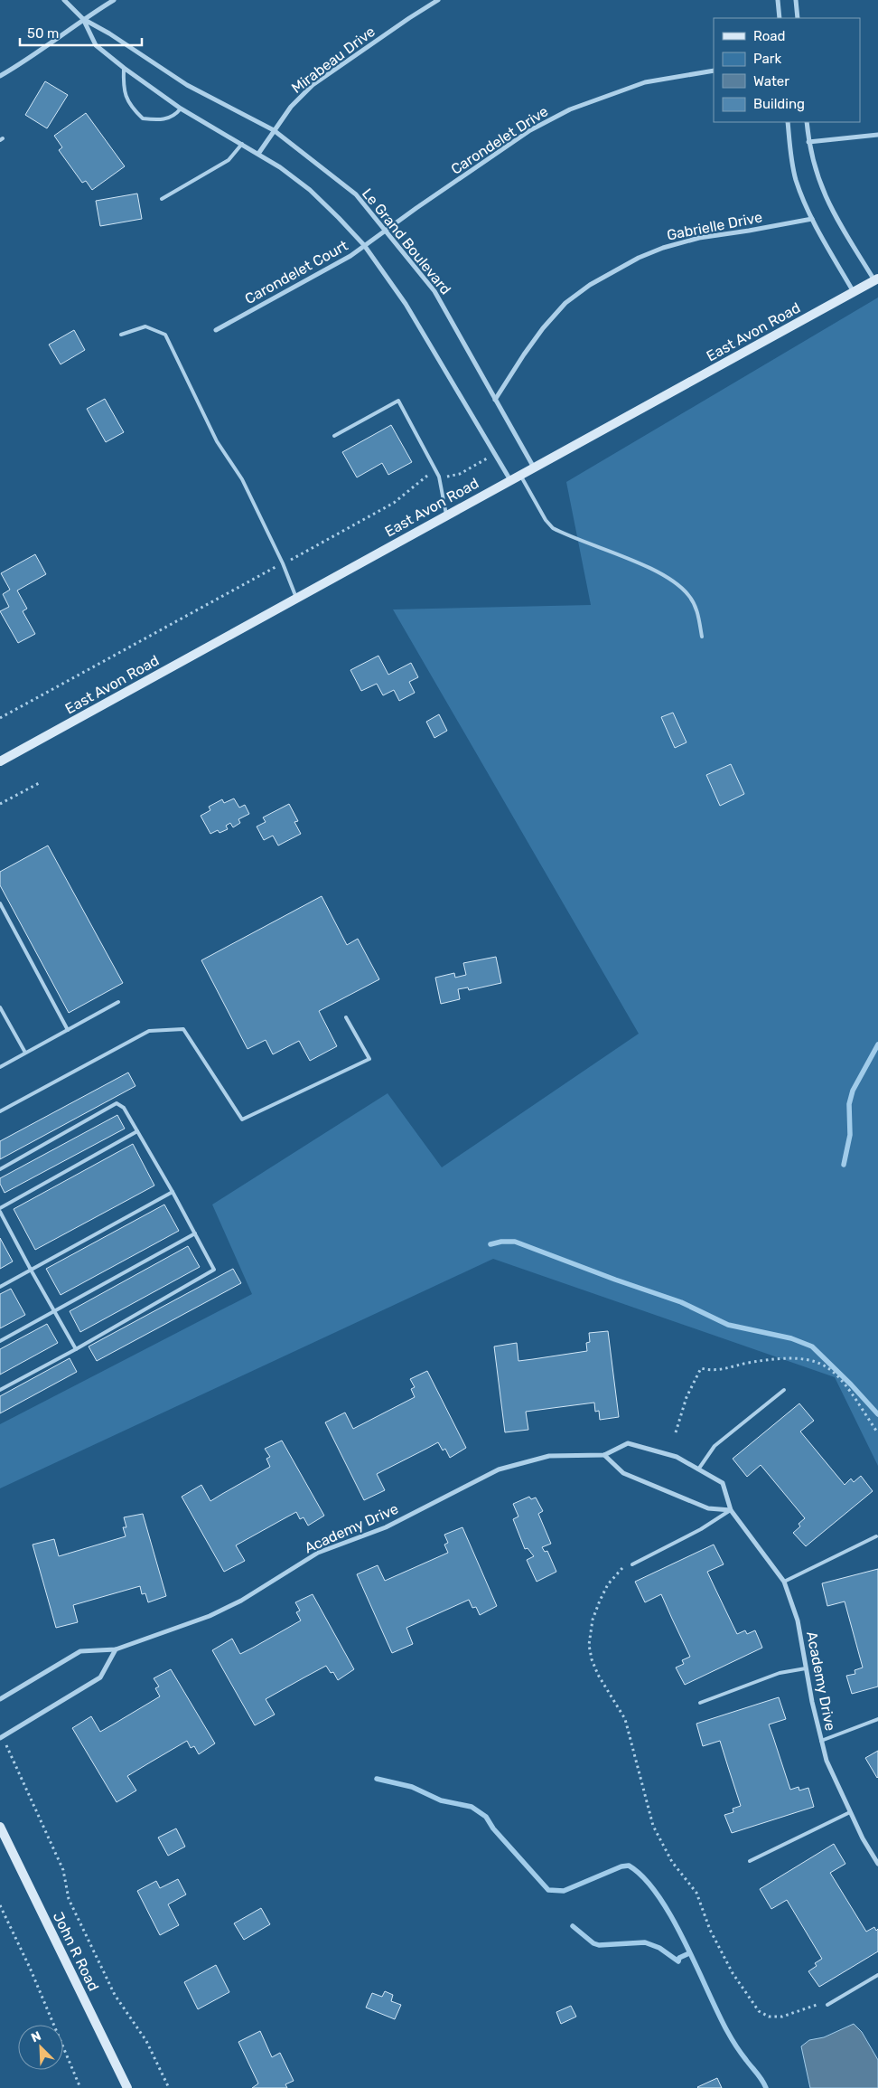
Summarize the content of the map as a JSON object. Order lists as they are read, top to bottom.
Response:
{
  "streets": {
    "main road": ["East Avon Road", "John R Road"],
    "street": [
      "Mirabeau Drive",
      "Carondelet Drive",
      "Gabrielle Drive",
      "Le Grand Boulevard",
      "Carondelet Court",
      "Academy Drive"
    ]
  },
  "crossings": [
    ["Mirabeau Drive", "Le Grand Boulevard"],
    ["Carondelet Drive", "Le Grand Boulevard"],
    ["Carondelet Drive", "Carondelet Court"],
    ["Gabrielle Drive", "Le Grand Boulevard"],
    ["Le Grand Boulevard", "Carondelet Court"],
    ["Le Grand Boulevard", "East Avon Road"]
  ],
  "legend": [
    "Road",
    "Park",
    "Water",
    "Building"
  ],
  "scale_bar": "50 m",
  "north": "top left"
}
